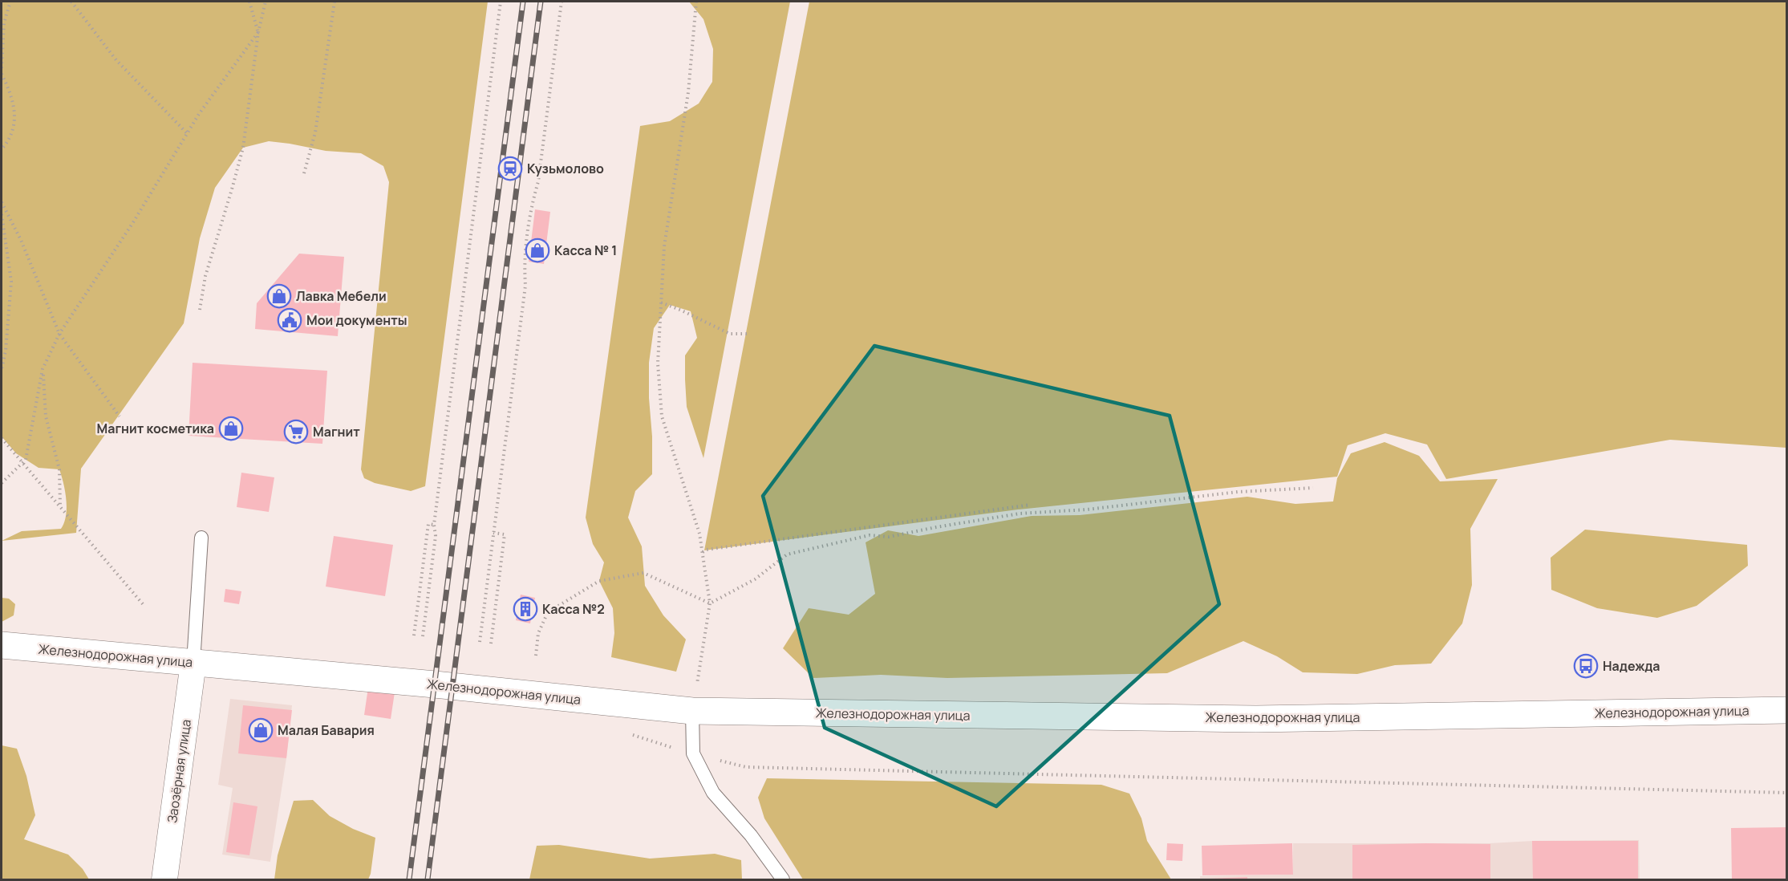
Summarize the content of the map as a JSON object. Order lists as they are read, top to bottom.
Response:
{
  "streets": {
    "main road": ["Железнодорожная улица"],
    "street": ["Заозёрная улица"]
  },
  "crossings": [
    ["Железнодорожная улица", "Заозёрная улица"]
  ],
  "places": {
    "station": ["Кузьмолово"],
    "shop": [
      "Касса № 1",
      "Лавка Мебели",
      "Магнит косметика",
      "Малая Бавария"
    ],
    "public building": ["Мои документы"],
    "supermarket": ["Магнит"],
    "building": ["Касса №2"],
    "bus stop": ["Надежда"]
  }
}
